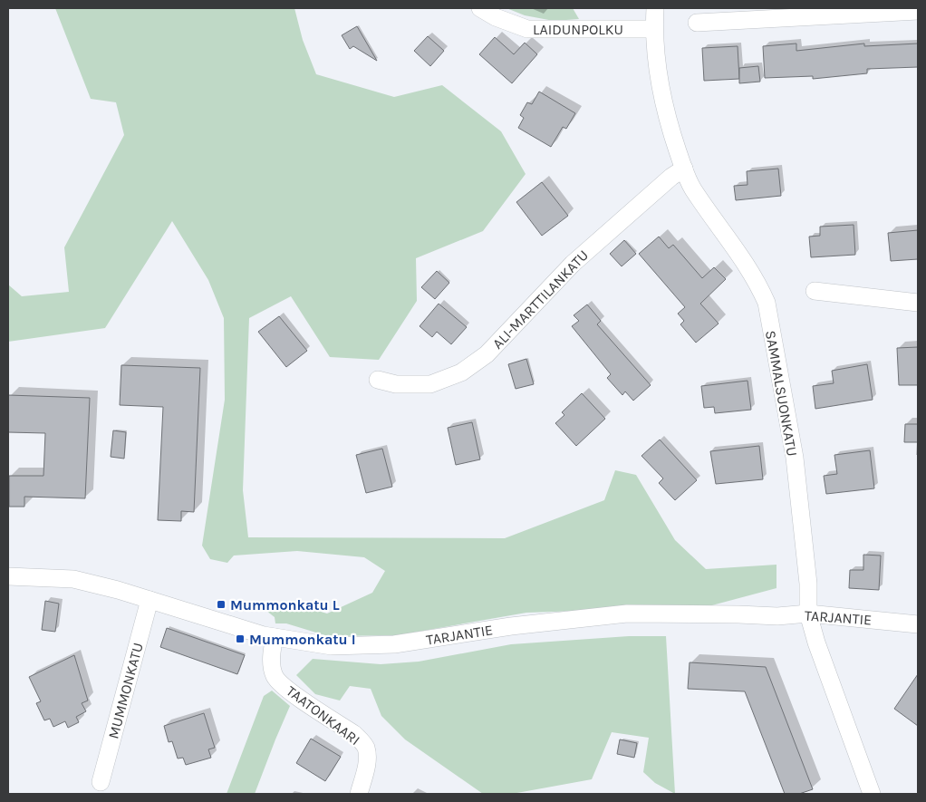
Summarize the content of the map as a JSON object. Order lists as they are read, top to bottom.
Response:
{
  "streets": {
    "street": [
      "LAIDUNPOLKU",
      "ALI-MARTTILANKATU",
      "SAMMALSUONKATU",
      "TARJANTIE",
      "MUMMONKATU",
      "TAATONKAARI"
    ]
  },
  "crossings": [
    ["LAIDUNPOLKU", "SAMMALSUONKATU"],
    ["ALI-MARTTILANKATU", "SAMMALSUONKATU"],
    ["SAMMALSUONKATU", "TARJANTIE"],
    ["TARJANTIE", "MUMMONKATU"],
    ["TARJANTIE", "TAATONKAARI"]
  ],
  "places": {
    "transit": ["Mummonkatu L", "Mummonkatu I"]
  }
}
